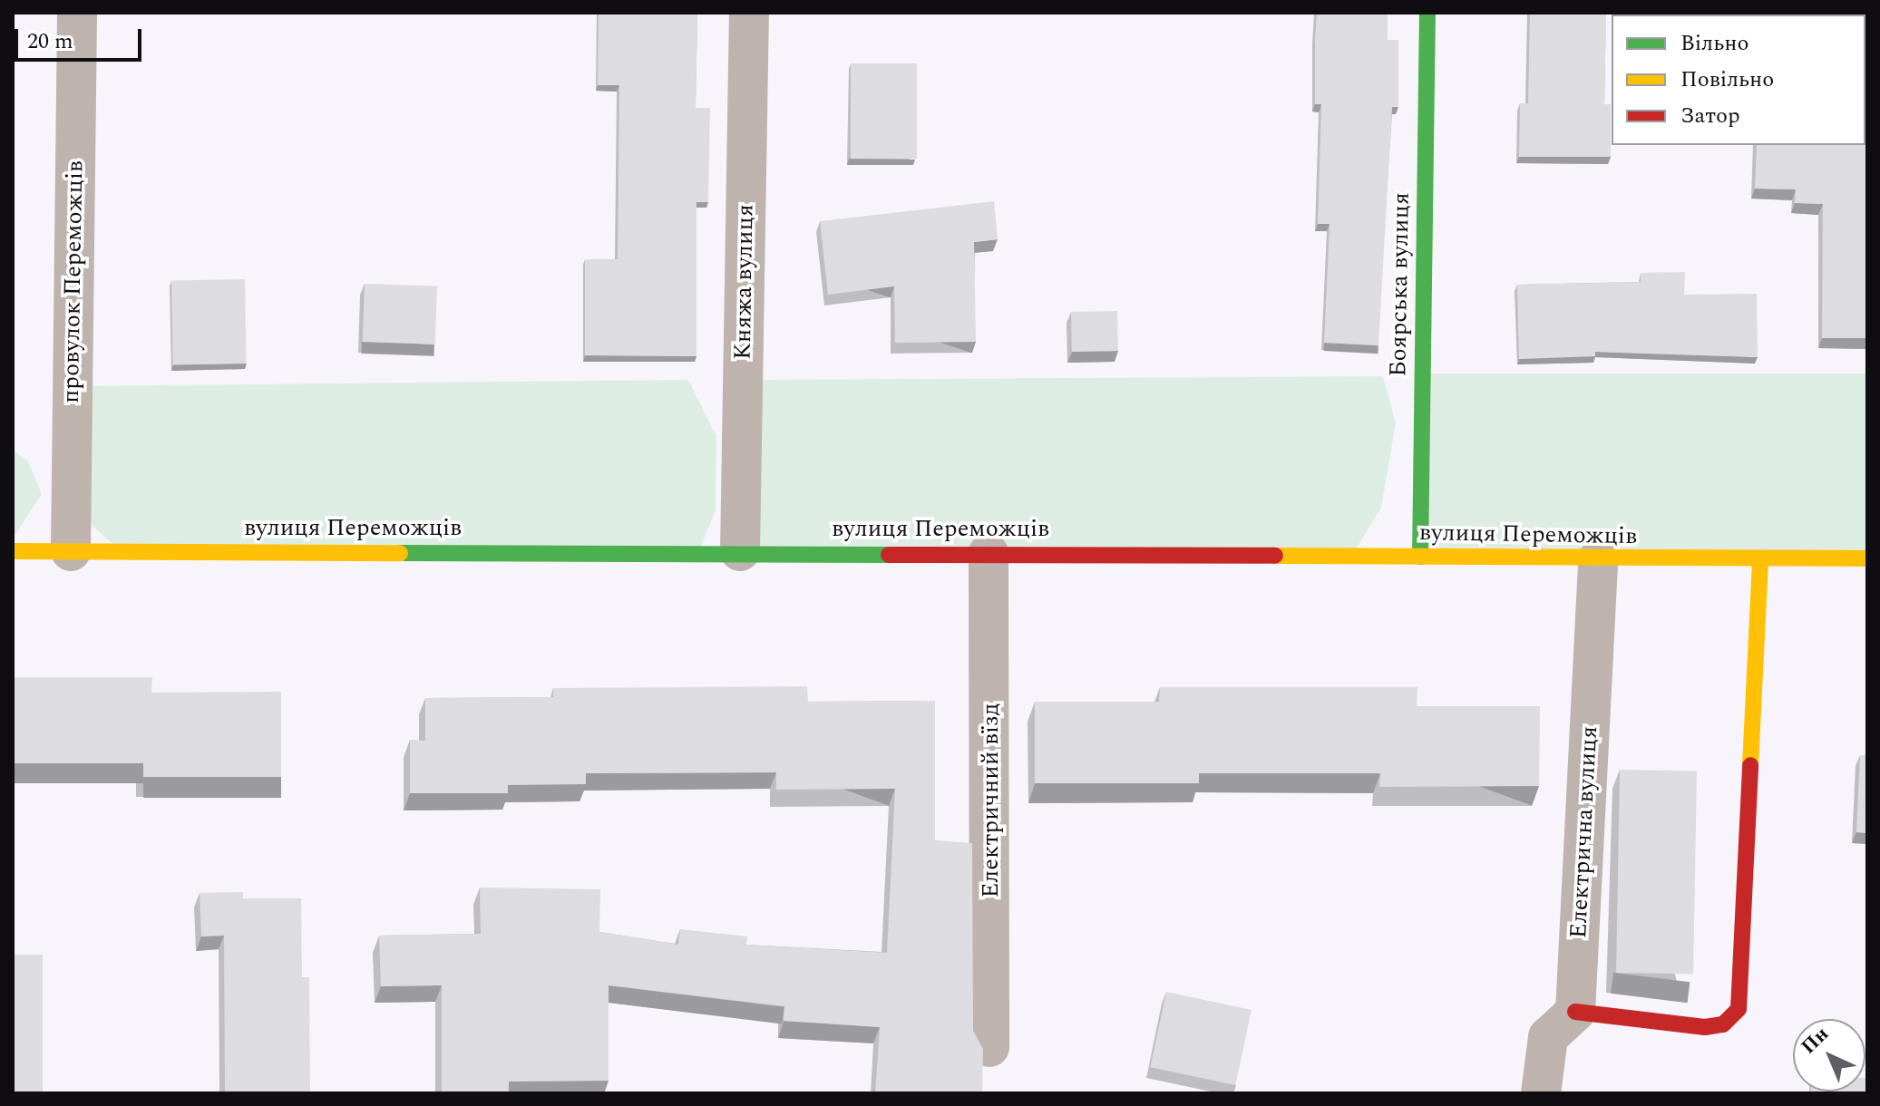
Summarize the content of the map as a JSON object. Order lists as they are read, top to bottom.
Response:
{
  "streets": {
    "street": [
      "провулок Переможців",
      "Княжа вулиця",
      "Боярська вулиця",
      "вулиця Переможців",
      "Електричний вїзд",
      "Електрична вулиця"
    ]
  },
  "crossings": [
    ["провулок Переможців", "вулиця Переможців"],
    ["Княжа вулиця", "вулиця Переможців"],
    ["Боярська вулиця", "вулиця Переможців"],
    ["вулиця Переможців", "Електричний вїзд"],
    ["вулиця Переможців", "Електрична вулиця"]
  ],
  "legend": ["Вільно", "Повільно", "Затор"],
  "scale_bar": "20 m",
  "north": "top left"
}
